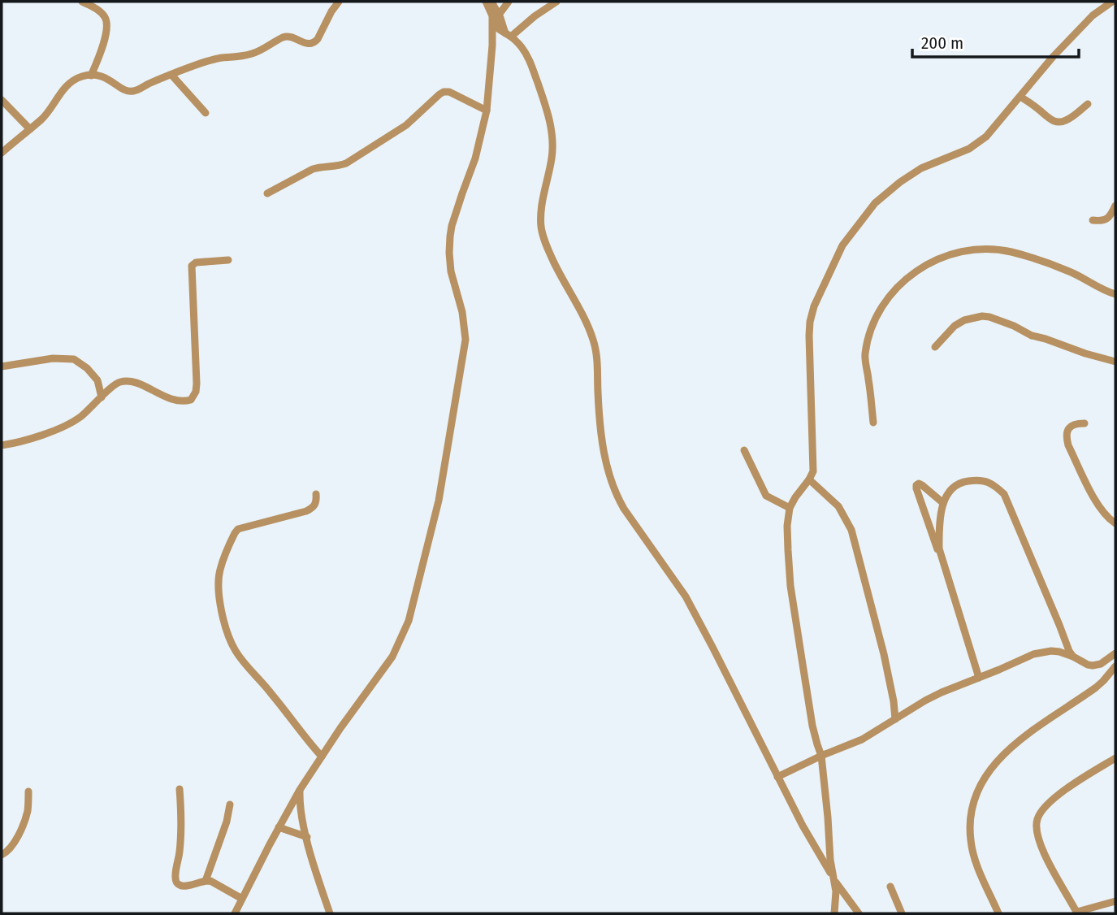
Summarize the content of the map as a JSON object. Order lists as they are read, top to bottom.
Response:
{
  "scale_bar": "200 m"
}
